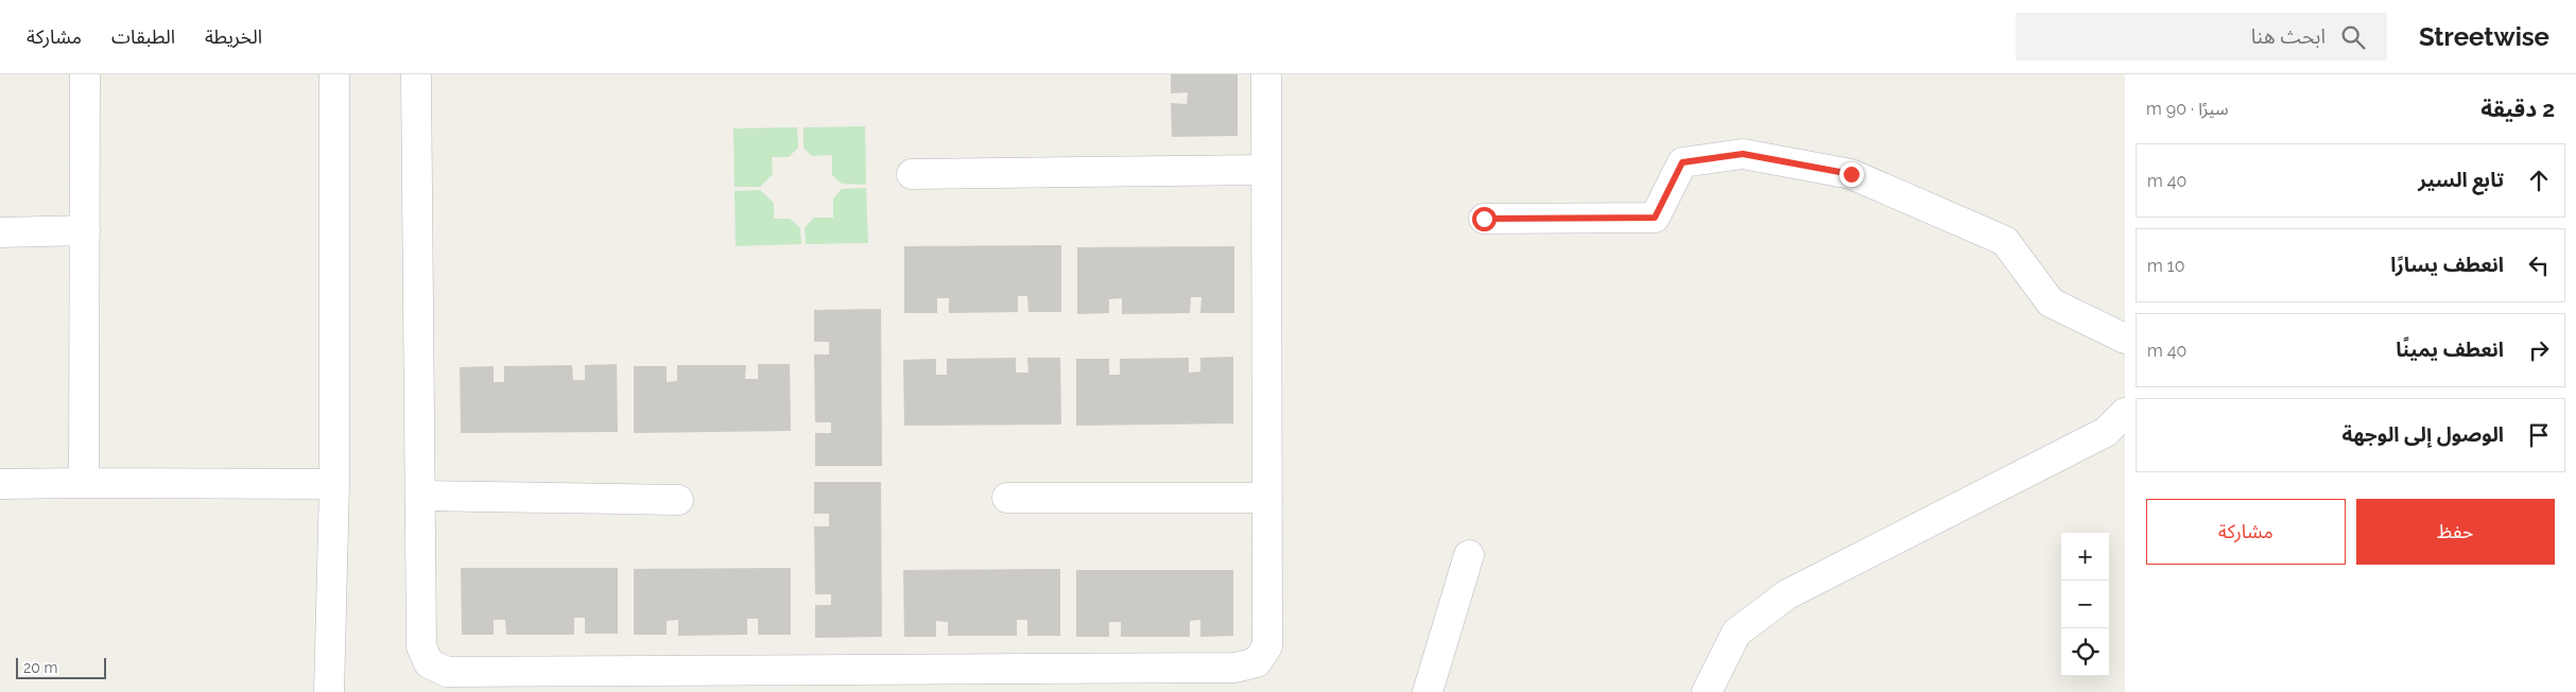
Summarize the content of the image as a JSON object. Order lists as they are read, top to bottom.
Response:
{
  "scale_bar": "20 m",
  "page": {
    "header": "Streetwise",
    "search": "ابحث هنا",
    "nav": ["الخريطة", "الطبقات", "مشاركة"],
    "heading": ["2 دقيقة", "سيرًا · 90 m"],
    "list": [
      ["تابع السير", "40 m"],
      ["انعطف يسارًا", "10 m"],
      ["انعطف يمينًا", "40 m"],
      "الوصول إلى الوجهة"
    ],
    "buttons": ["حفظ", "مشاركة"],
    "map_buttons": ["+", "−"],
    "scale": "20 m"
  }
}
